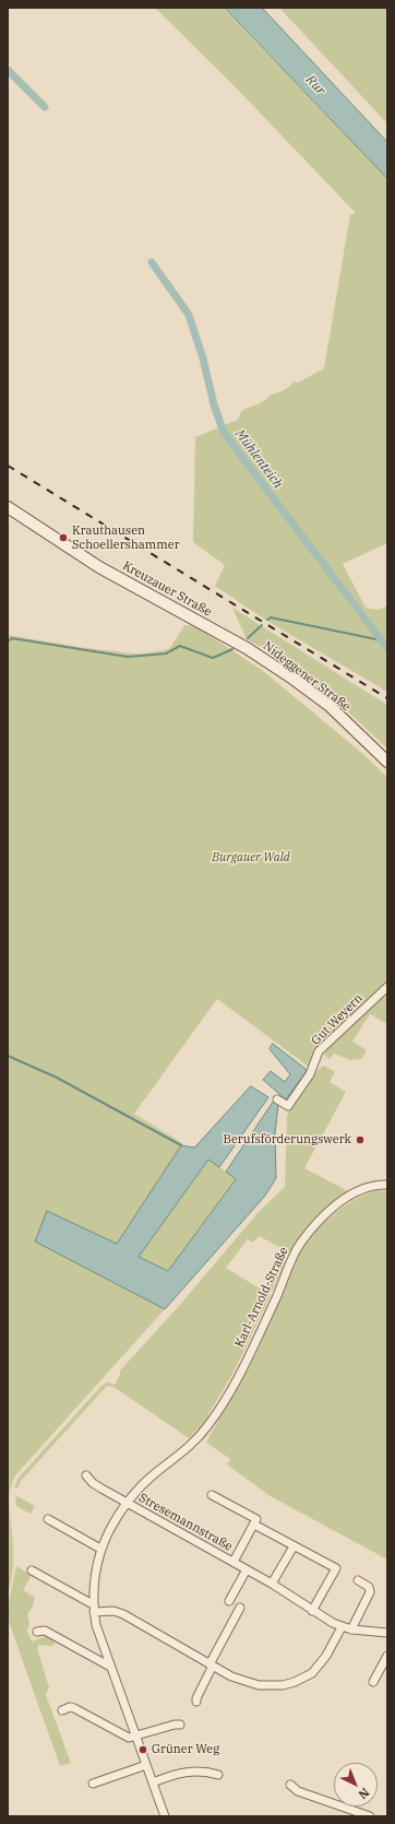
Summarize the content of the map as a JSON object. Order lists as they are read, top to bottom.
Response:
{
  "streets": {
    "main road": ["Kreuzauer Straße", "Nideggener Straße"],
    "street": ["Gut Weyern", "Karl-Arnold-Straße", "Stresemannstraße"]
  },
  "crossings": [
    ["Kreuzauer Straße", "Nideggener Straße"],
    ["Karl-Arnold-Straße", "Stresemannstraße"]
  ],
  "water": ["Rur", "Mühlenteich"],
  "parks": ["Burgauer Wald"],
  "places": ["Krauthausen Schoellershammer", "Berufsförderungswerk", "Grüner Weg"],
  "north": "bottom right"
}
